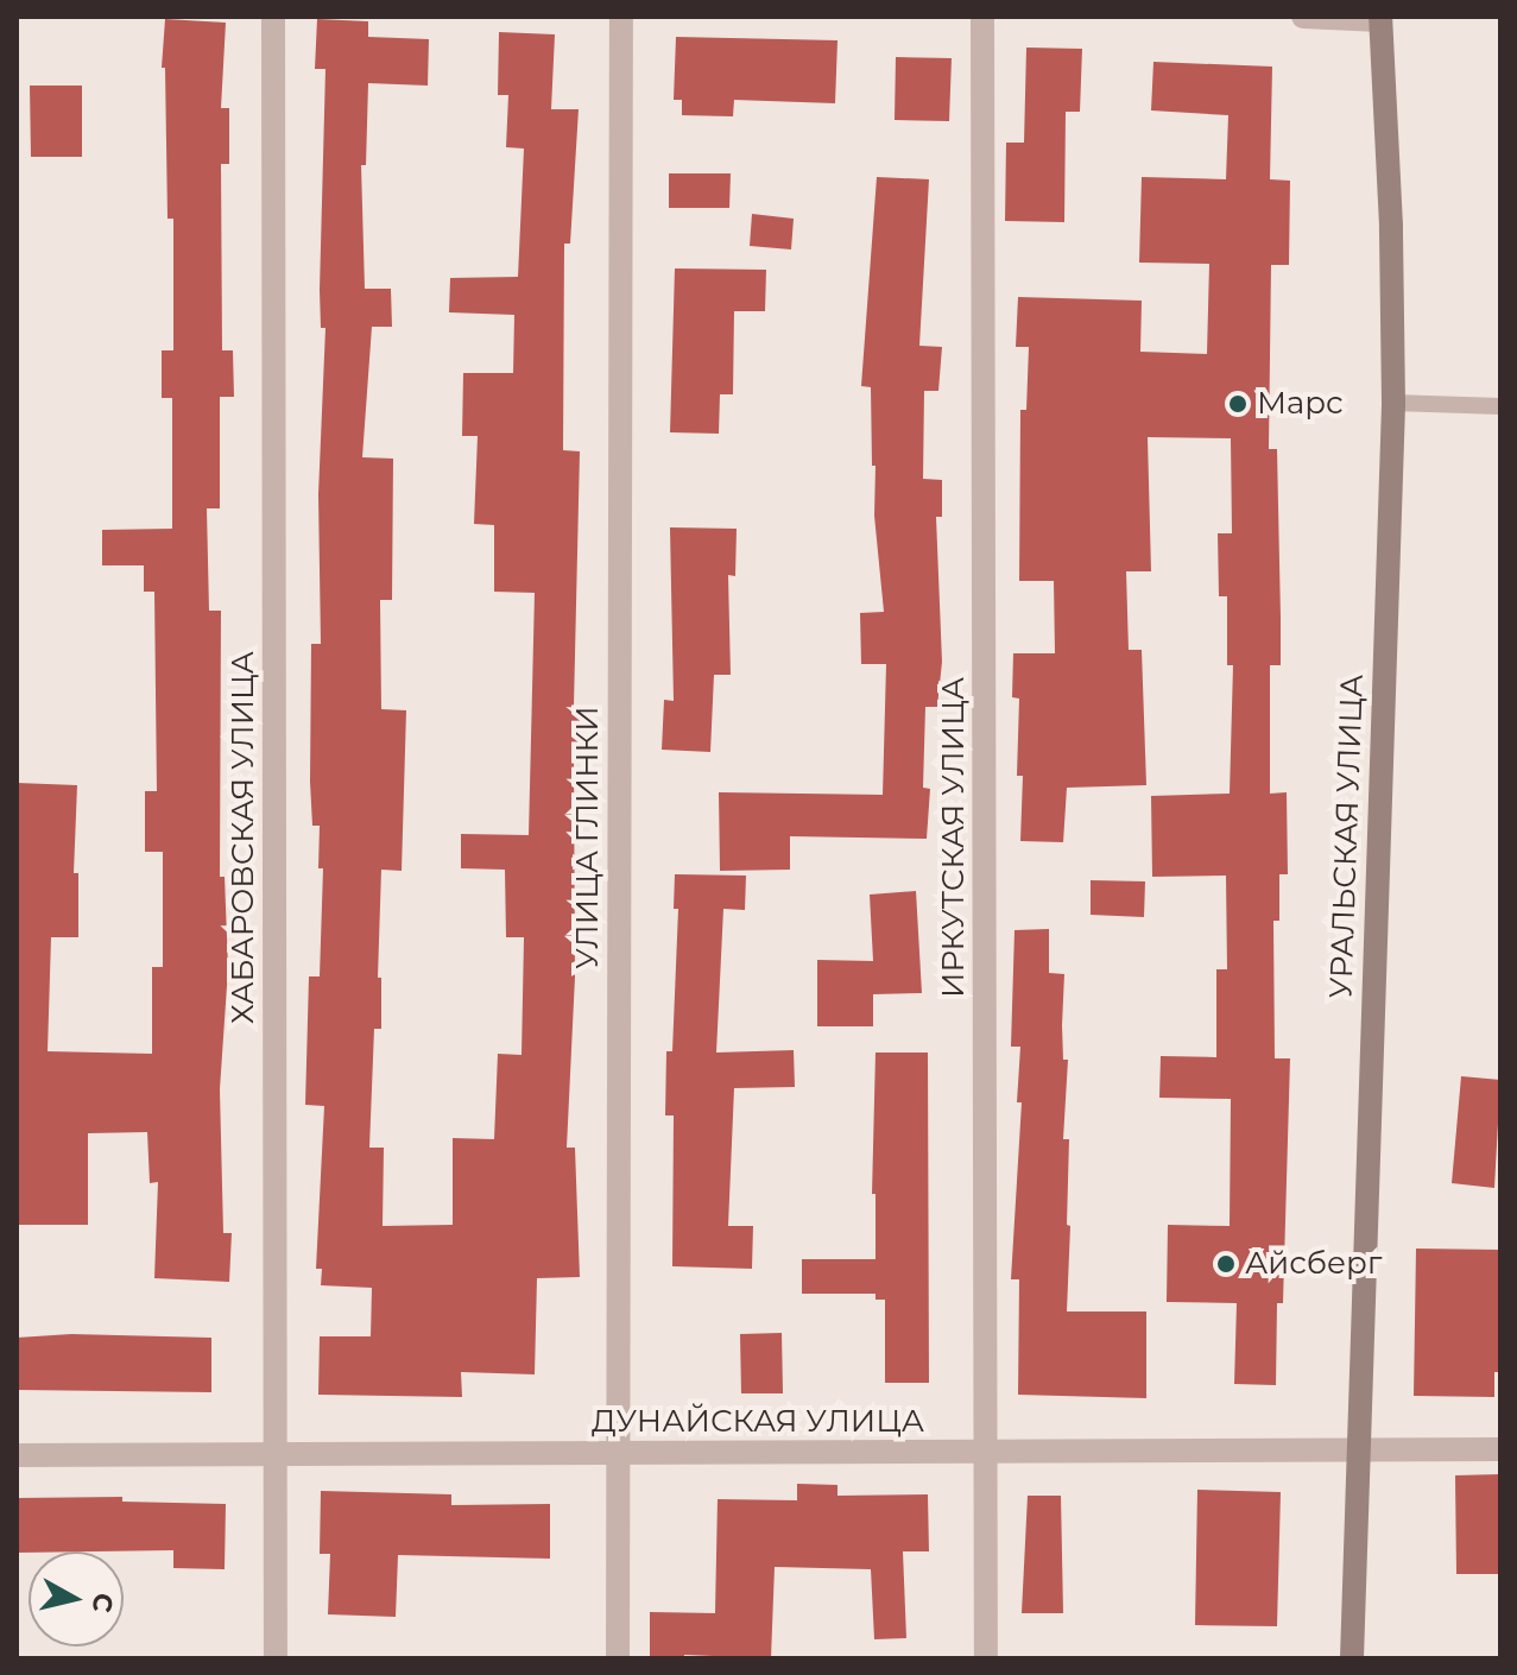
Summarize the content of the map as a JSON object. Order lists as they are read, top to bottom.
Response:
{
  "streets": {
    "main road": ["УРАЛЬСКАЯ УЛИЦА"],
    "street": [
      "ХАБАРОВСКАЯ УЛИЦА",
      "УЛИЦА ГЛИНКИ",
      "ИРКУТСКАЯ УЛИЦА",
      "ДУНАЙСКАЯ УЛИЦА"
    ]
  },
  "crossings": [
    ["УРАЛЬСКАЯ УЛИЦА", "ДУНАЙСКАЯ УЛИЦА"],
    ["ХАБАРОВСКАЯ УЛИЦА", "ДУНАЙСКАЯ УЛИЦА"],
    ["УЛИЦА ГЛИНКИ", "ДУНАЙСКАЯ УЛИЦА"],
    ["ИРКУТСКАЯ УЛИЦА", "ДУНАЙСКАЯ УЛИЦА"]
  ],
  "places": ["Марс", "Айсберг"],
  "north": "right"
}
